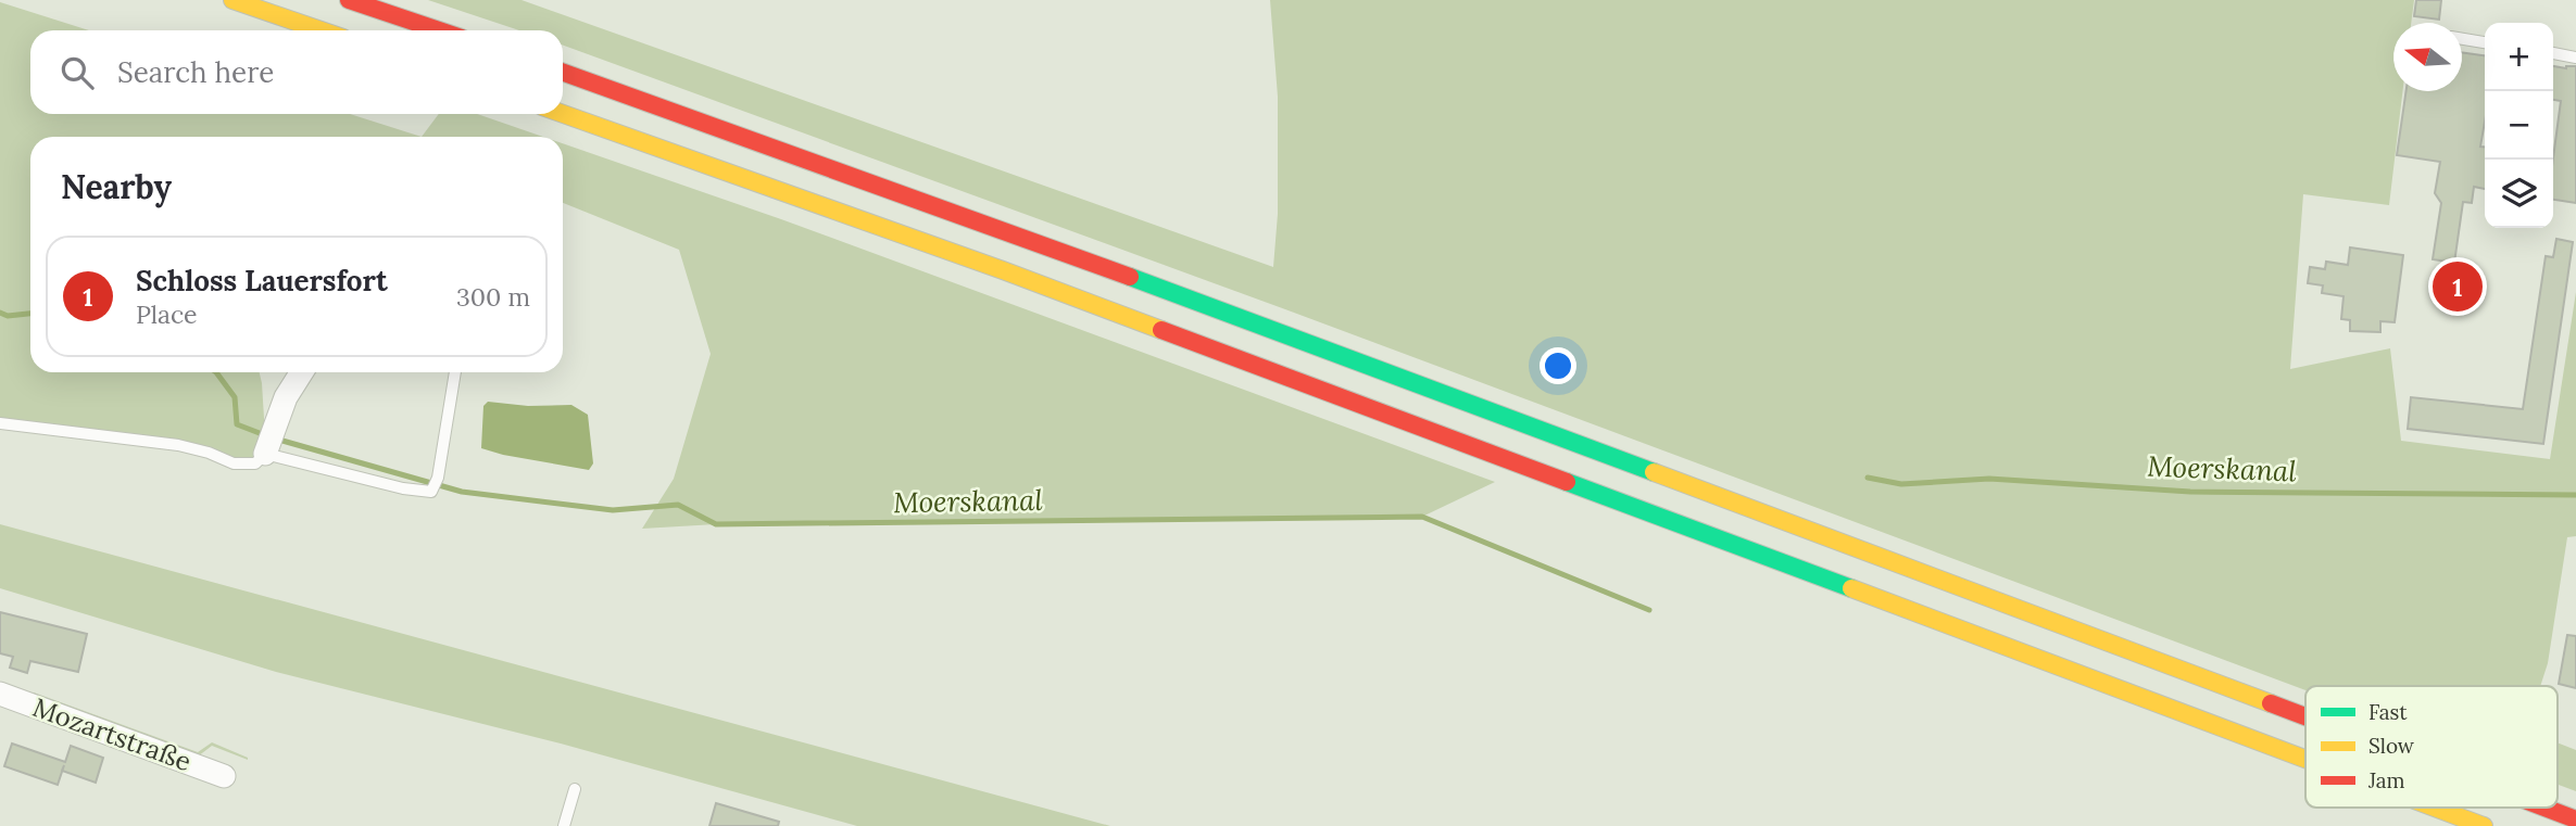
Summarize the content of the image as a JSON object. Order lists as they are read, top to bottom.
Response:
{
  "streets": {
    "street": ["Mozartstraße"]
  },
  "water": ["Moerskanal"],
  "legend": ["Fast", "Slow", "Jam"],
  "north": "left",
  "page": {
    "map_buttons": ["+", "−"],
    "search": "Search here",
    "heading": "Nearby",
    "list": [
      {
        "mark": "1",
        "name": "Schloss Lauersfort",
        "note": "Place",
        "value": "300 m"
      }
    ],
    "pins": "1"
  }
}
